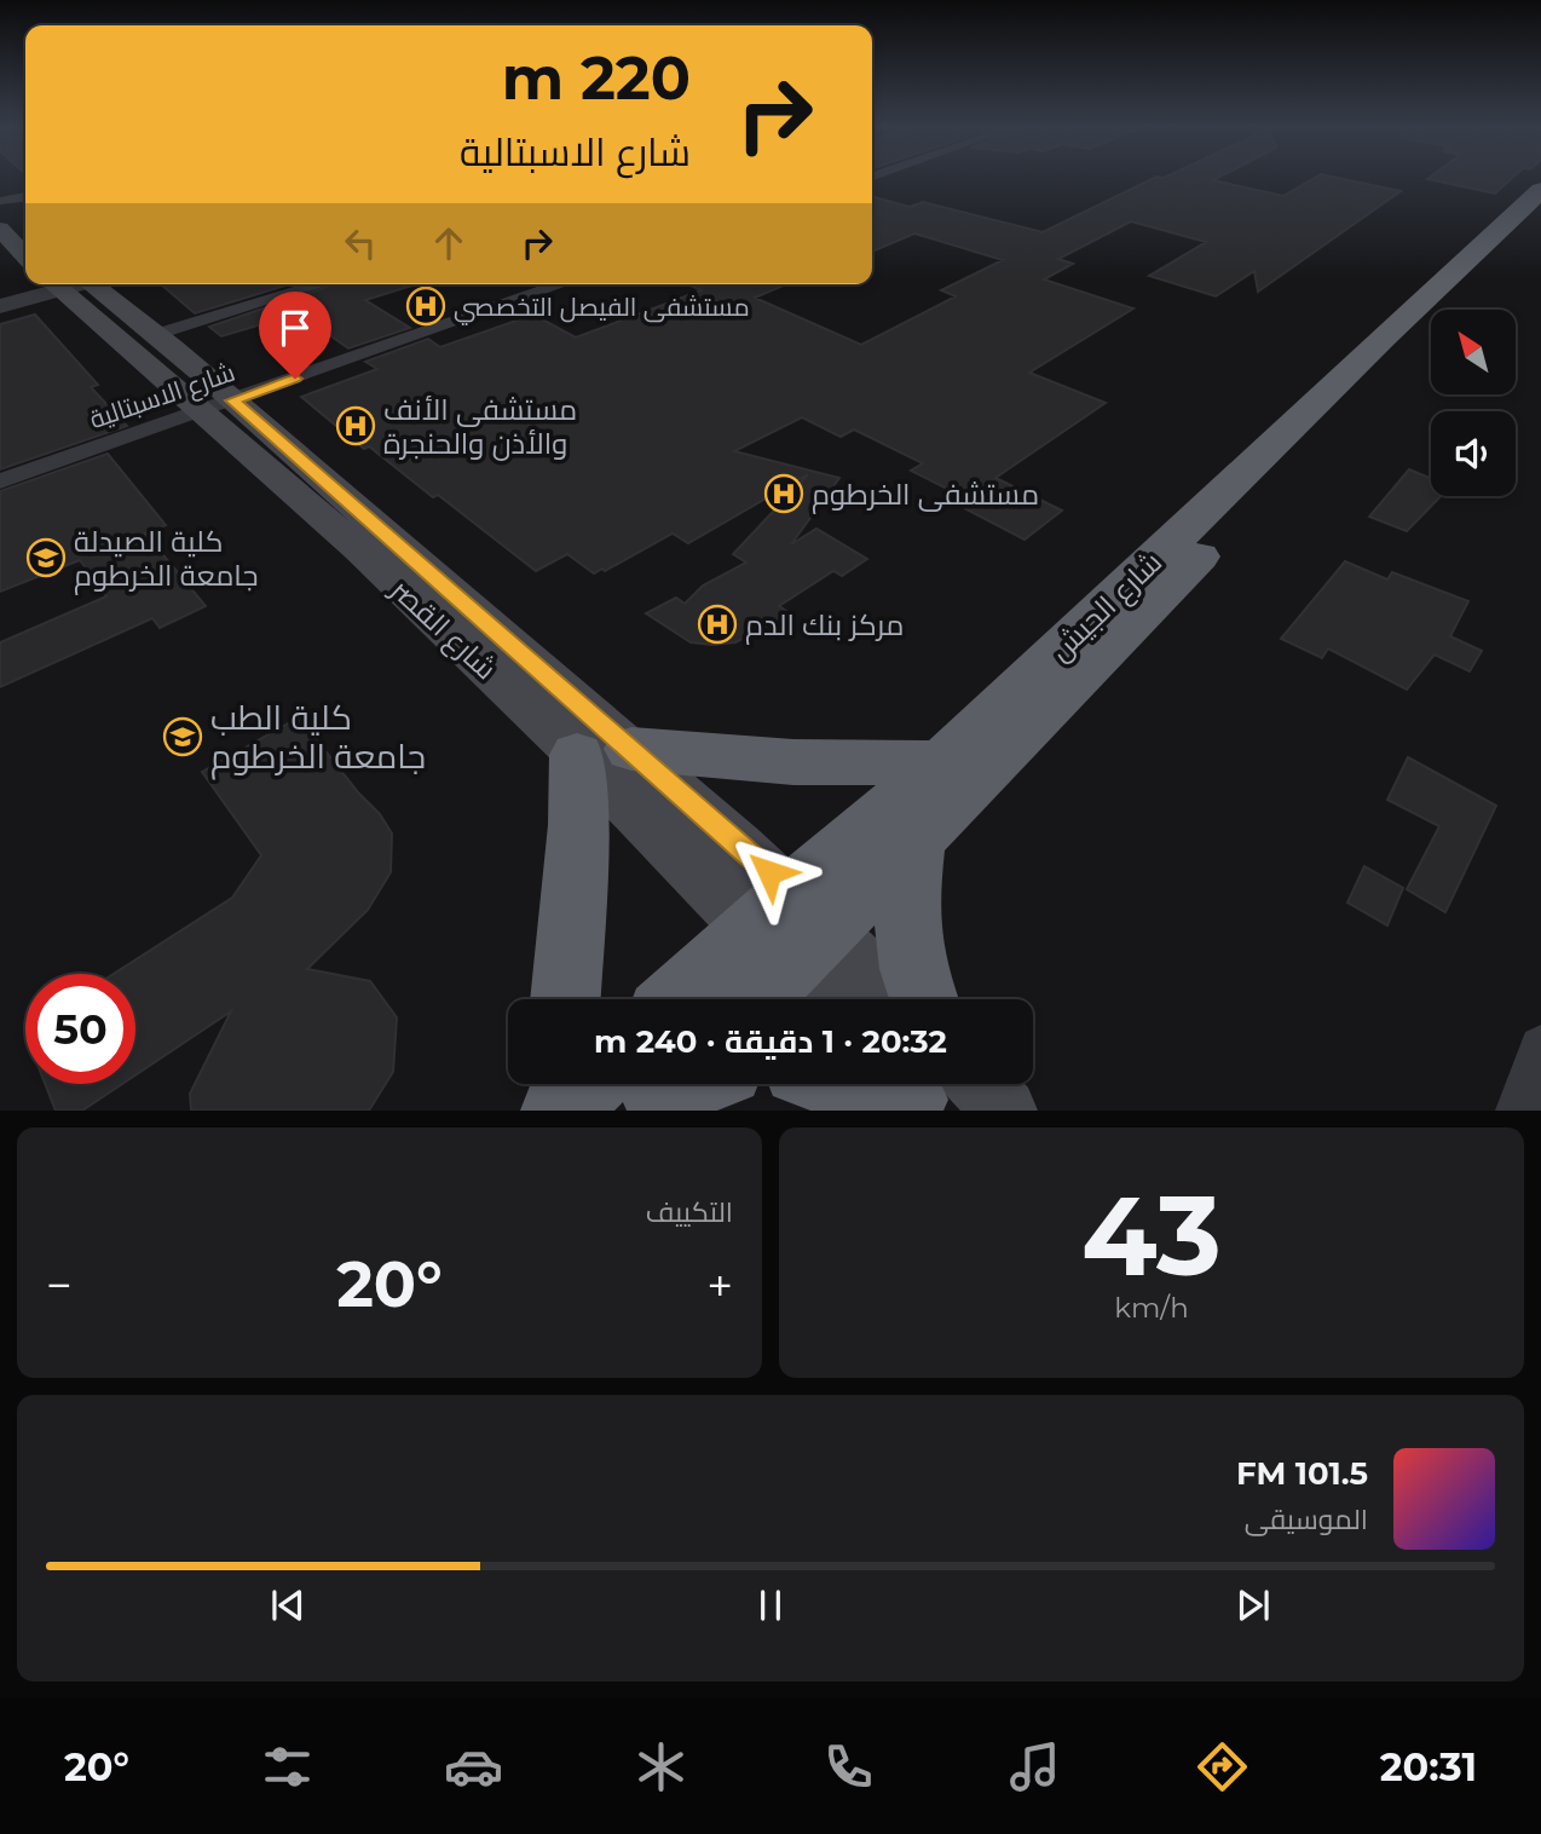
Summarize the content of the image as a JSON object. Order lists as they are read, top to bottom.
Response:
{
  "streets": {
    "highway": ["شارع الجيش"],
    "main road": ["شارع القصر"],
    "street": ["شارع الاسبتالية"]
  },
  "crossings": [
    ["شارع الاسبتالية", "شارع القصر"],
    ["شارع الجيش", "شارع القصر"]
  ],
  "places": {
    "hospital": [
      "مستشفى الفيصل التخصصي",
      "مستشفى الأنف والأذن والحنجرة",
      "مستشفى الخرطوم",
      "مركز بنك الدم"
    ],
    "school or university": ["كلية الصيدلة جامعة الخرطوم", "كلية الطب جامعة الخرطوم"]
  },
  "north": "top left",
  "page": {
    "turn": ["220 m", "شارع الاسبتالية"],
    "limit": "50",
    "trip": "20:32 · 1 دقيقة · 240 m",
    "tile": [
      ["43", "km/h"],
      "التكييف"
    ],
    "heat": ["−", "20°", "+"],
    "song": ["101.5 FM", "الموسيقى"],
    "tabs": ["20:31", "20°"]
  }
}
